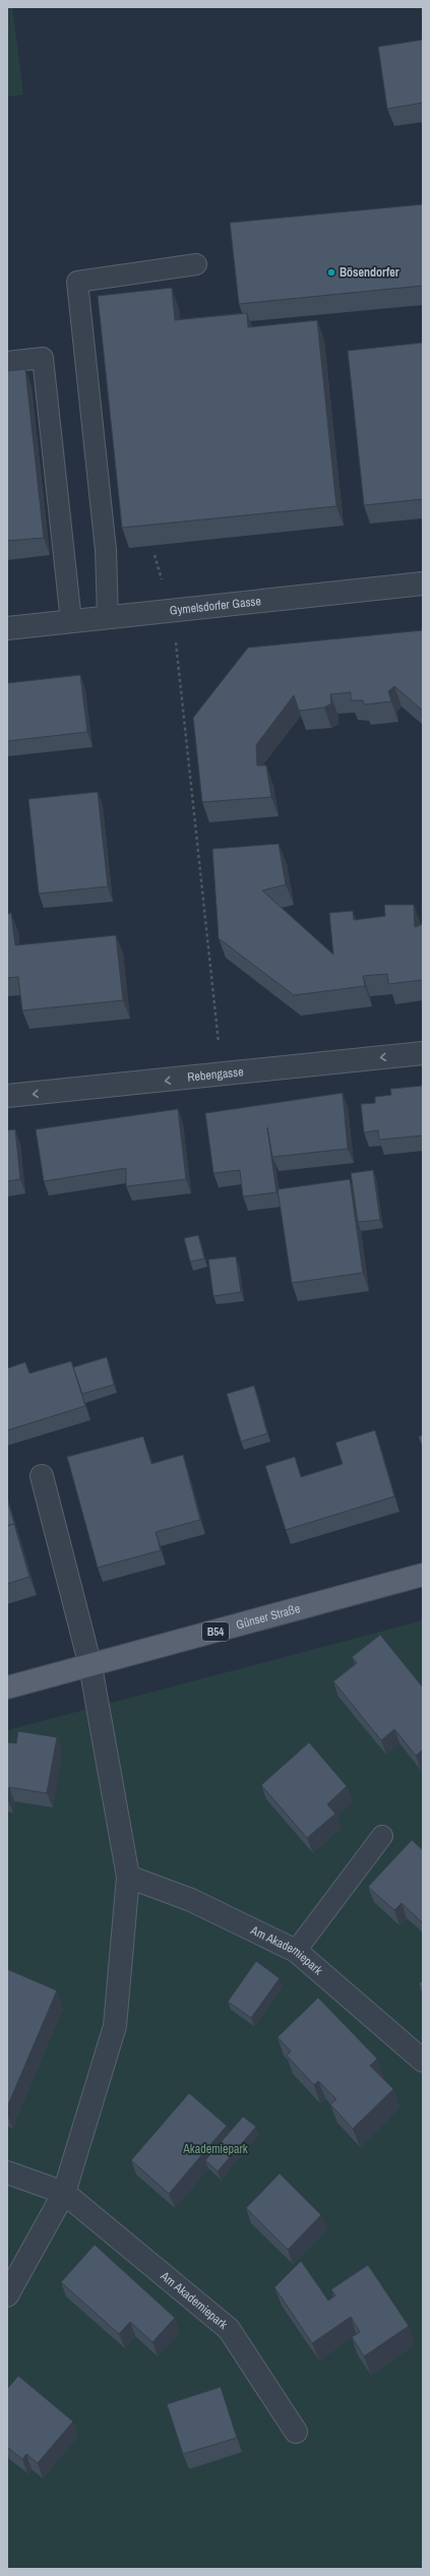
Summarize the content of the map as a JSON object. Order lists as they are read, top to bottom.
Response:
{
  "streets": {
    "main road": ["Günser Straße", "B54"],
    "street": ["Gymelsdorfer Gasse", "Rebengasse", "Am Akademiepark"]
  },
  "one_way": ["Rebengasse"],
  "parks": ["Akademiepark"],
  "places": ["Bösendorfer"]
}
